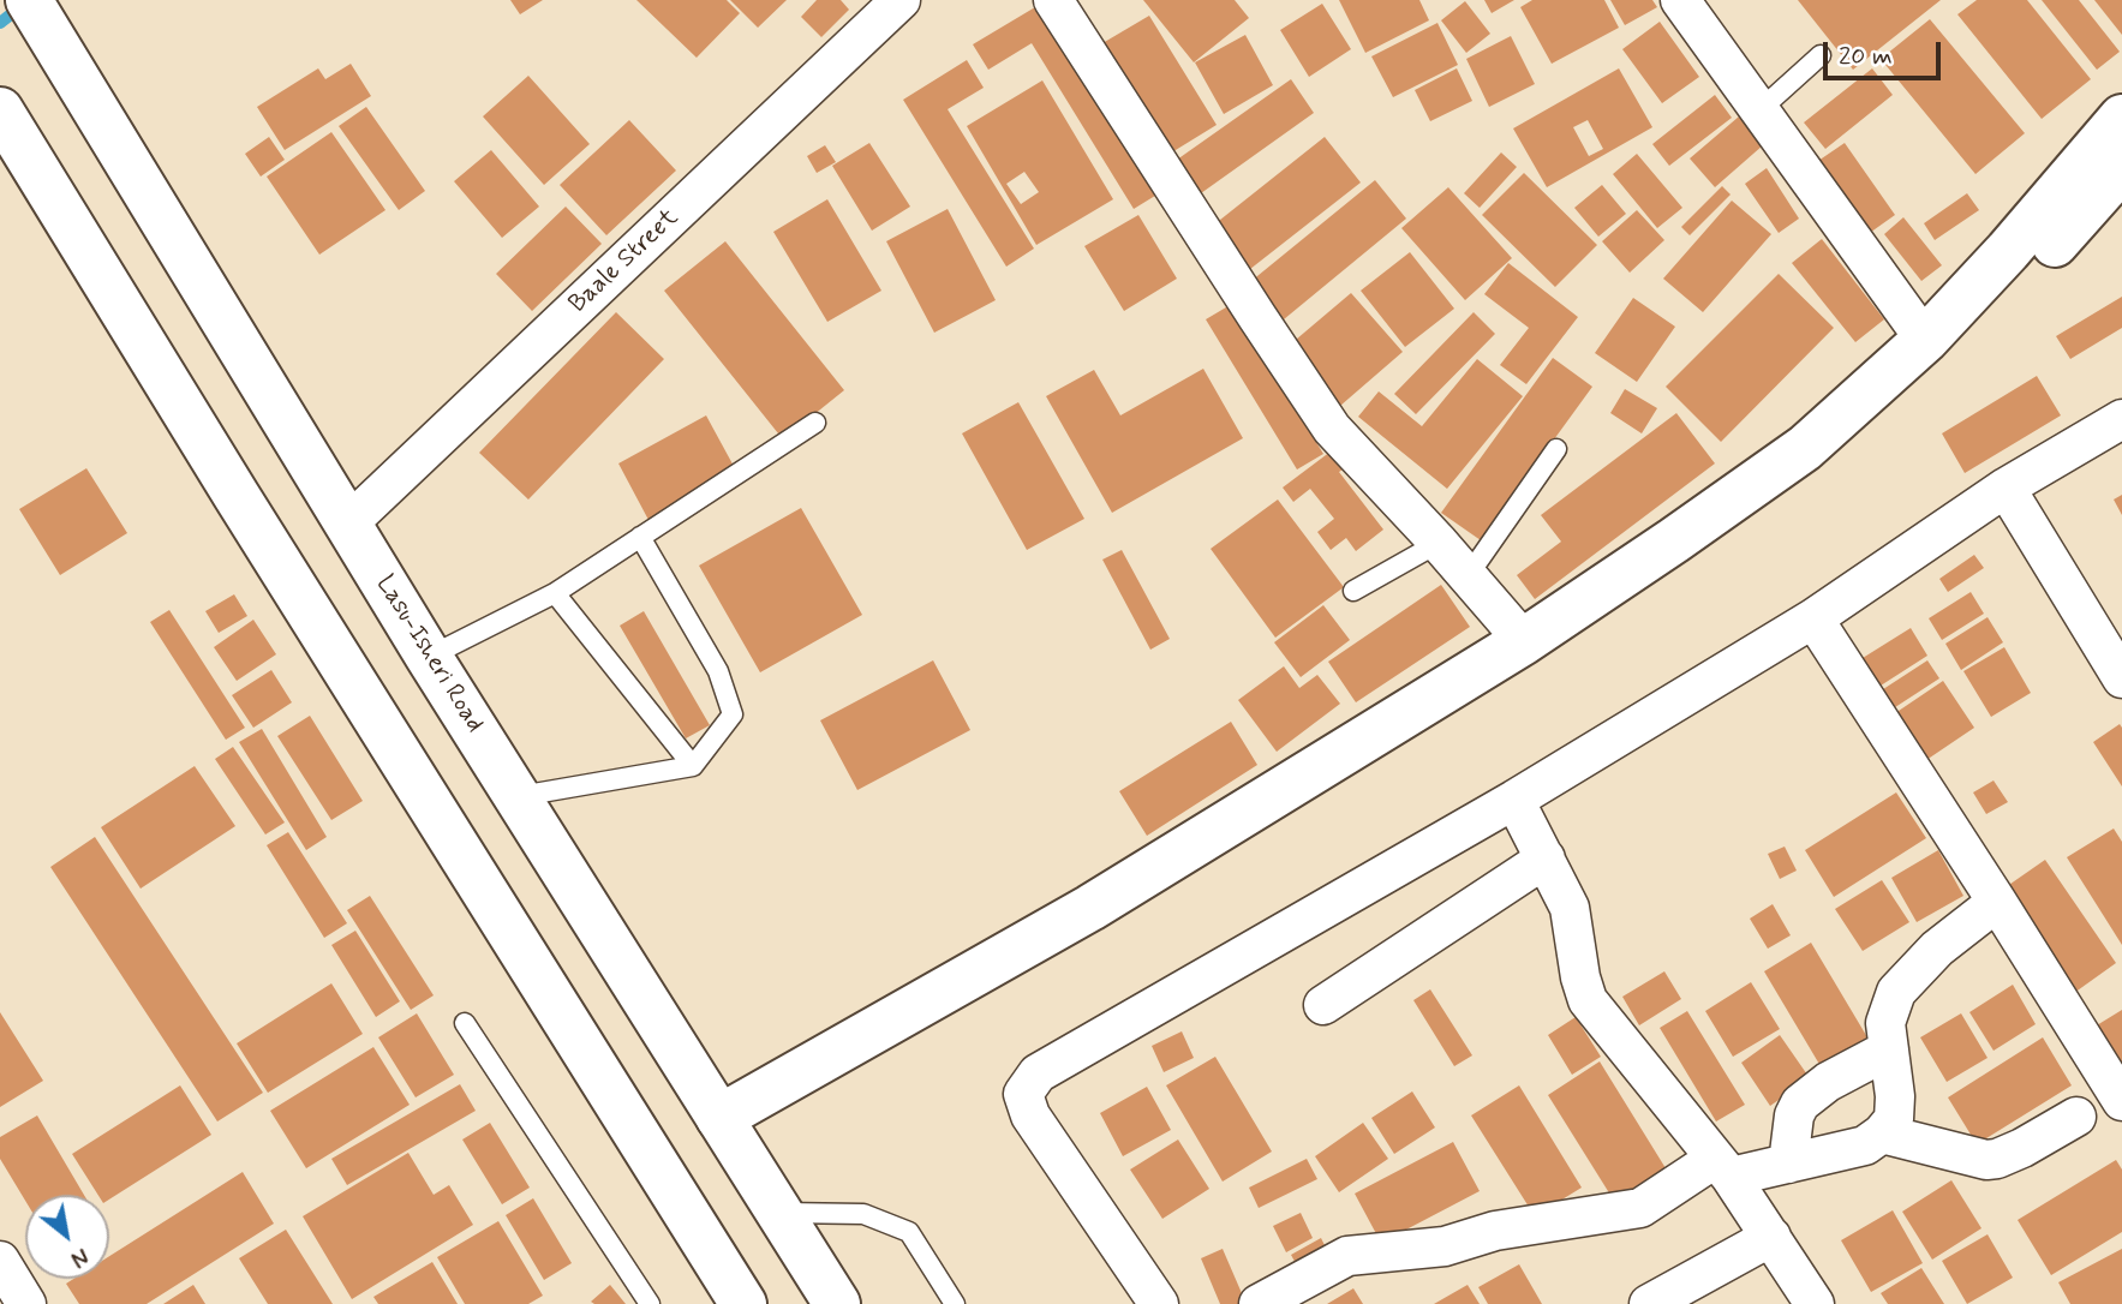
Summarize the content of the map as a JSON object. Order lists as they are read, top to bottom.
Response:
{
  "streets": {
    "street": ["Baale Street", "Lasu-Isheri Road"]
  },
  "crossings": [
    ["Baale Street", "Lasu-Isheri Road"]
  ],
  "scale_bar": "20 m",
  "north": "bottom right"
}
